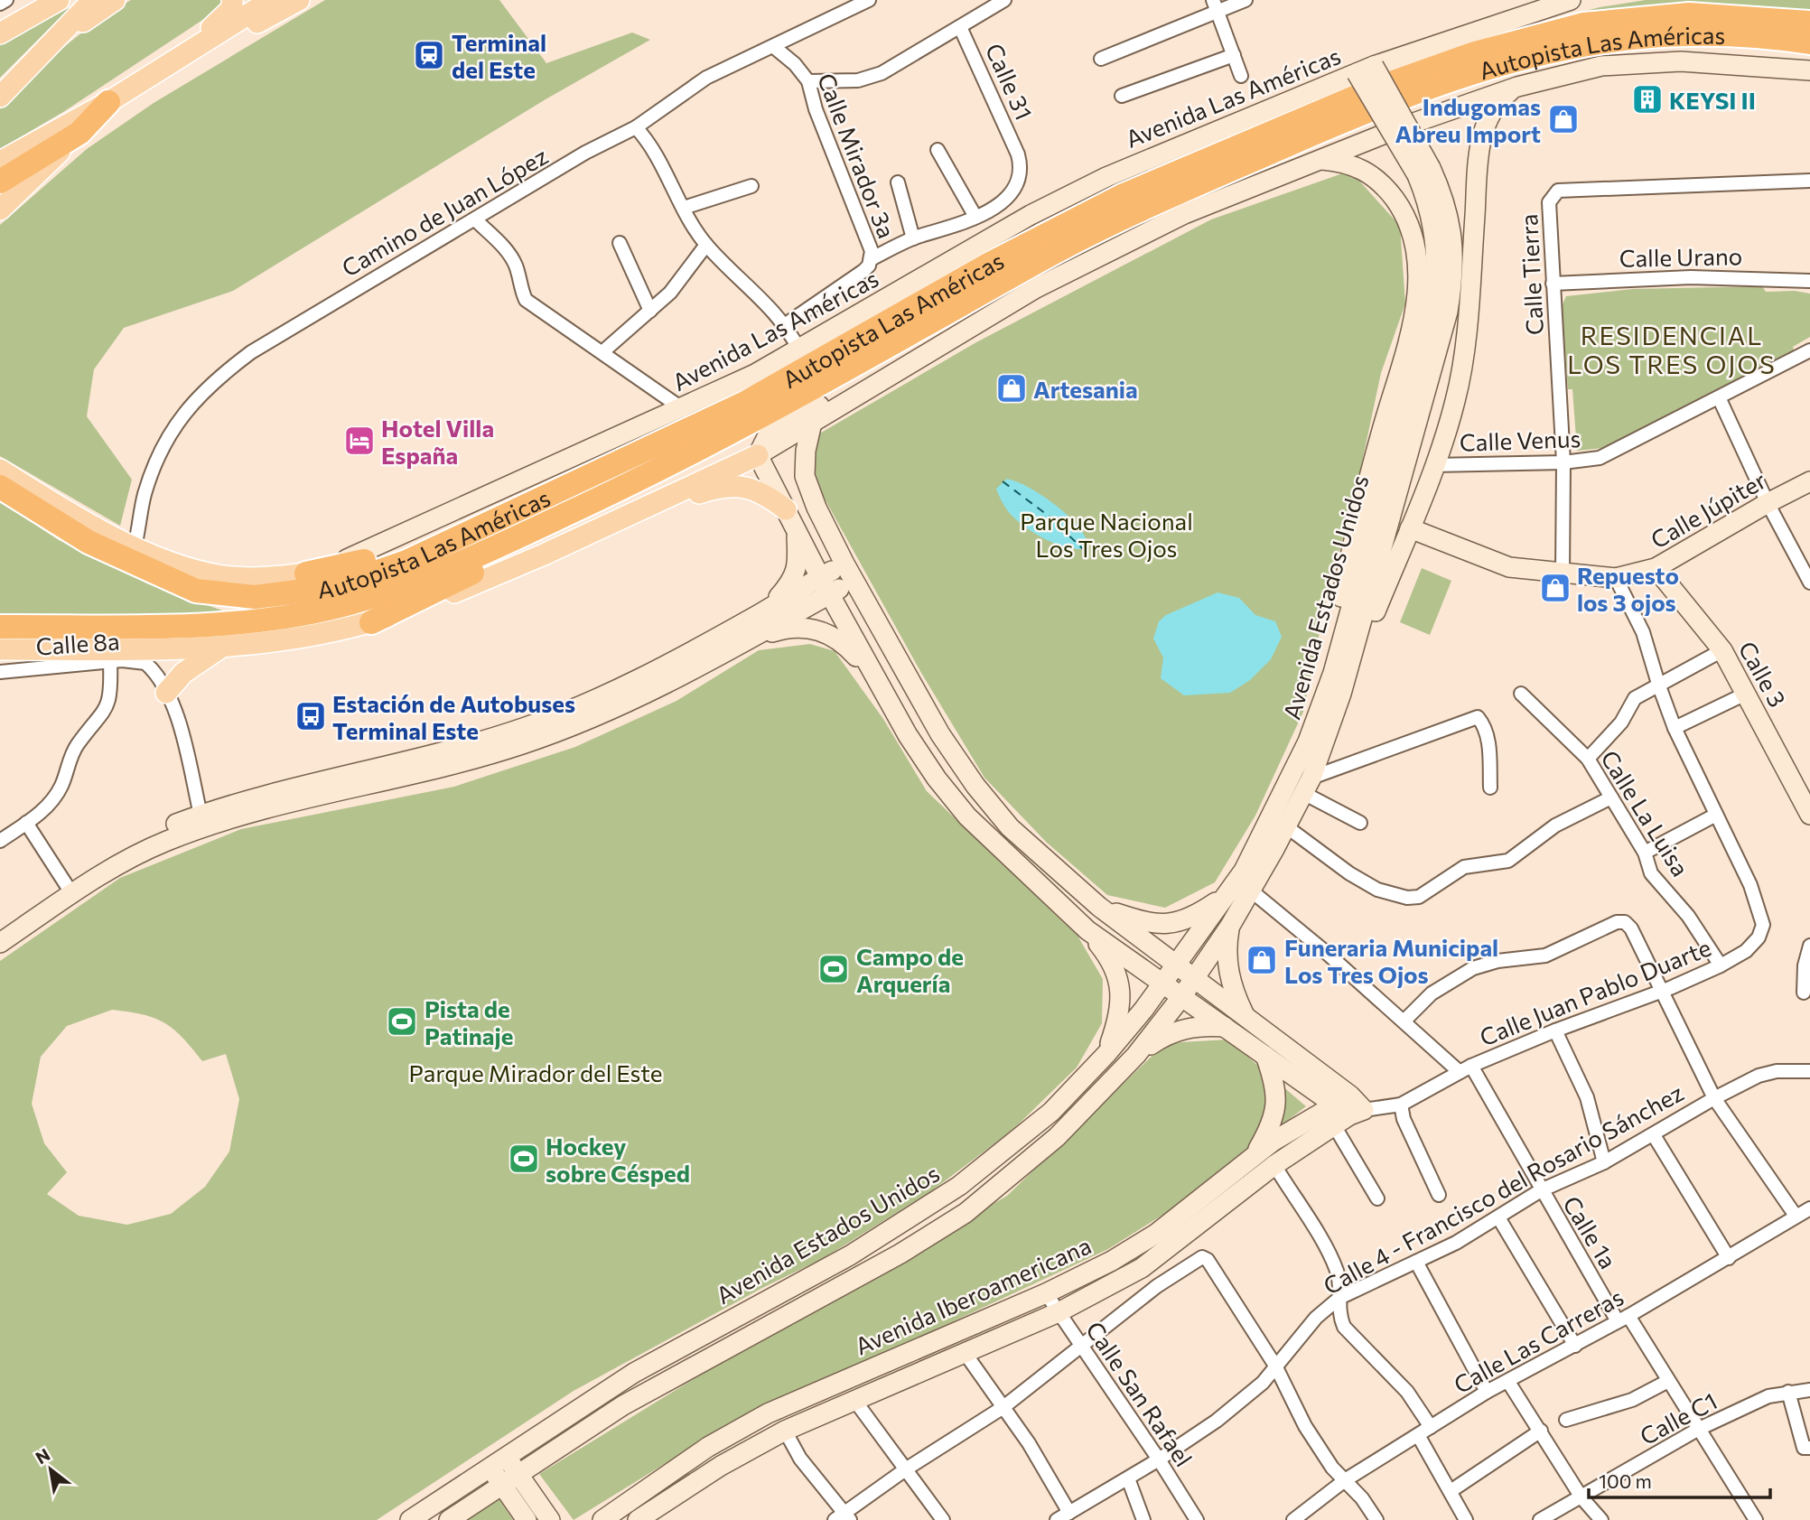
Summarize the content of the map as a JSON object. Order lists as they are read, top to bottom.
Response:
{
  "streets": {
    "highway": ["Autopista Las Américas"],
    "main road": ["Avenida Las Américas"],
    "street": [
      "Calle 31",
      "Calle Mirador 3a",
      "Camino de Juan López",
      "Calle Urano",
      "Calle Tierra",
      "Calle Venus",
      "Calle Júpiter",
      "Avenida Estados Unidos",
      "Calle 8a",
      "Calle 3",
      "Calle La Luisa",
      "Calle Juan Pablo Duarte",
      "Calle 4 - Francisco del Rosario Sánchez",
      "Calle 1a",
      "Avenida Iberoamericana",
      "Calle Las Carreras",
      "Calle San Rafael",
      "Calle C1"
    ]
  },
  "crossings": [
    ["Avenida Las Américas", "Camino de Juan López"],
    ["Avenida Las Américas", "Avenida Estados Unidos"],
    ["Calle Mirador 3a", "Camino de Juan López"],
    ["Calle Urano", "Calle Tierra"],
    ["Calle Tierra", "Calle Venus"],
    ["Calle Tierra", "Calle Júpiter"],
    ["Calle Júpiter", "Calle 3"],
    ["Calle Júpiter", "Calle Juan Pablo Duarte"],
    ["Avenida Estados Unidos", "Calle 1a"],
    ["Calle La Luisa", "Calle Juan Pablo Duarte"],
    ["Calle Juan Pablo Duarte", "Calle 1a"],
    ["Calle Juan Pablo Duarte", "Avenida Iberoamericana"],
    ["Calle 4 - Francisco del Rosario Sánchez", "Calle 1a"],
    ["Calle 4 - Francisco del Rosario Sánchez", "Calle San Rafael"],
    ["Calle 1a", "Calle Las Carreras"],
    ["Calle 1a", "Calle C1"],
    ["Avenida Iberoamericana", "Calle San Rafael"]
  ],
  "districts": ["RESIDENCIAL LOS TRES OJOS"],
  "parks": ["Parque Nacional Los Tres Ojos", "Parque Mirador del Este"],
  "places": {
    "station": ["Terminal del Este"],
    "building": ["KEYSI II"],
    "shop": [
      "Indugomas Abreu Import",
      "Artesania",
      "Repuesto los 3 ojos",
      "Funeraria Municipal Los Tres Ojos"
    ],
    "hotel": ["Hotel Villa España"],
    "bus stop": ["Estación de Autobuses Terminal Este"],
    "sports": ["Campo de Arquería", "Pista de Patinaje", "Hockey sobre Césped"]
  },
  "scale_bar": "100 m",
  "north": "top left"
}
